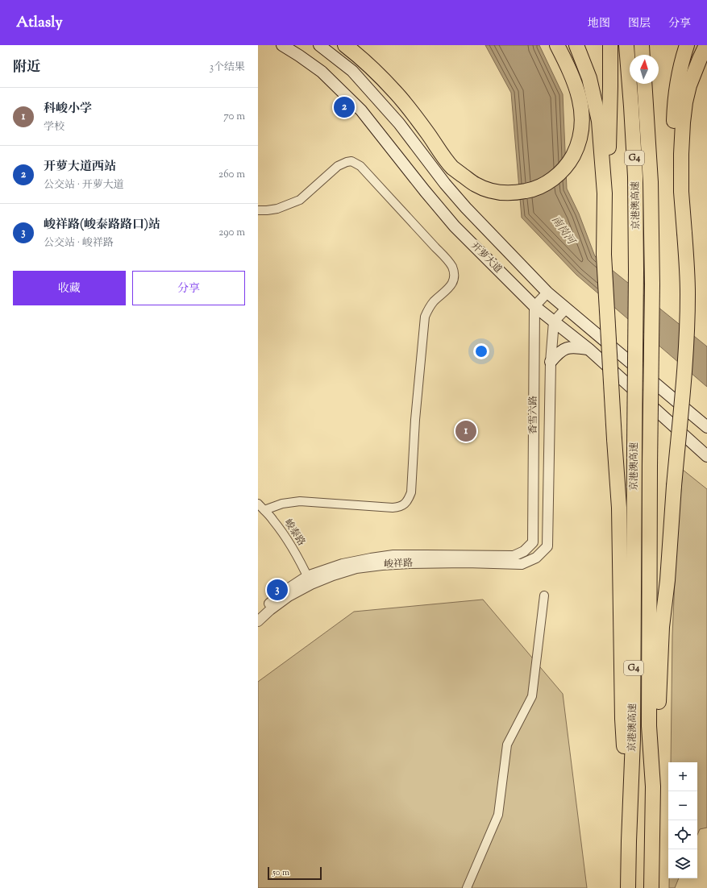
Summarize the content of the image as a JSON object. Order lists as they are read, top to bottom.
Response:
{
  "streets": {
    "highway": ["G4", "京港澳高速"],
    "main road": ["开萝大道"],
    "street": ["香雪六路", "峻泰路", "峻祥路"]
  },
  "crossings": [
    ["开萝大道", "香雪六路"],
    ["香雪六路", "峻祥路"],
    ["峻泰路", "峻祥路"]
  ],
  "water": ["南岗河"],
  "scale_bar": "50 m",
  "north": "top",
  "page": {
    "header": "Atlasly",
    "nav": ["地图", "图层", "分享"],
    "heading": ["附近", "3个结果"],
    "list": [
      {
        "mark": "1",
        "name": "科峻小学",
        "note": "学校",
        "value": "70 m"
      },
      {
        "mark": "2",
        "name": "开萝大道西站",
        "note": "公交站 · 开萝大道",
        "value": "260 m"
      },
      {
        "mark": "3",
        "name": "峻祥路(峻泰路路口)站",
        "note": "公交站 · 峻祥路",
        "value": "290 m"
      }
    ],
    "pins": ["2", "1", "3"],
    "buttons": ["收藏", "分享"],
    "map_buttons": ["+", "−"],
    "scale": "50 m"
  }
}
